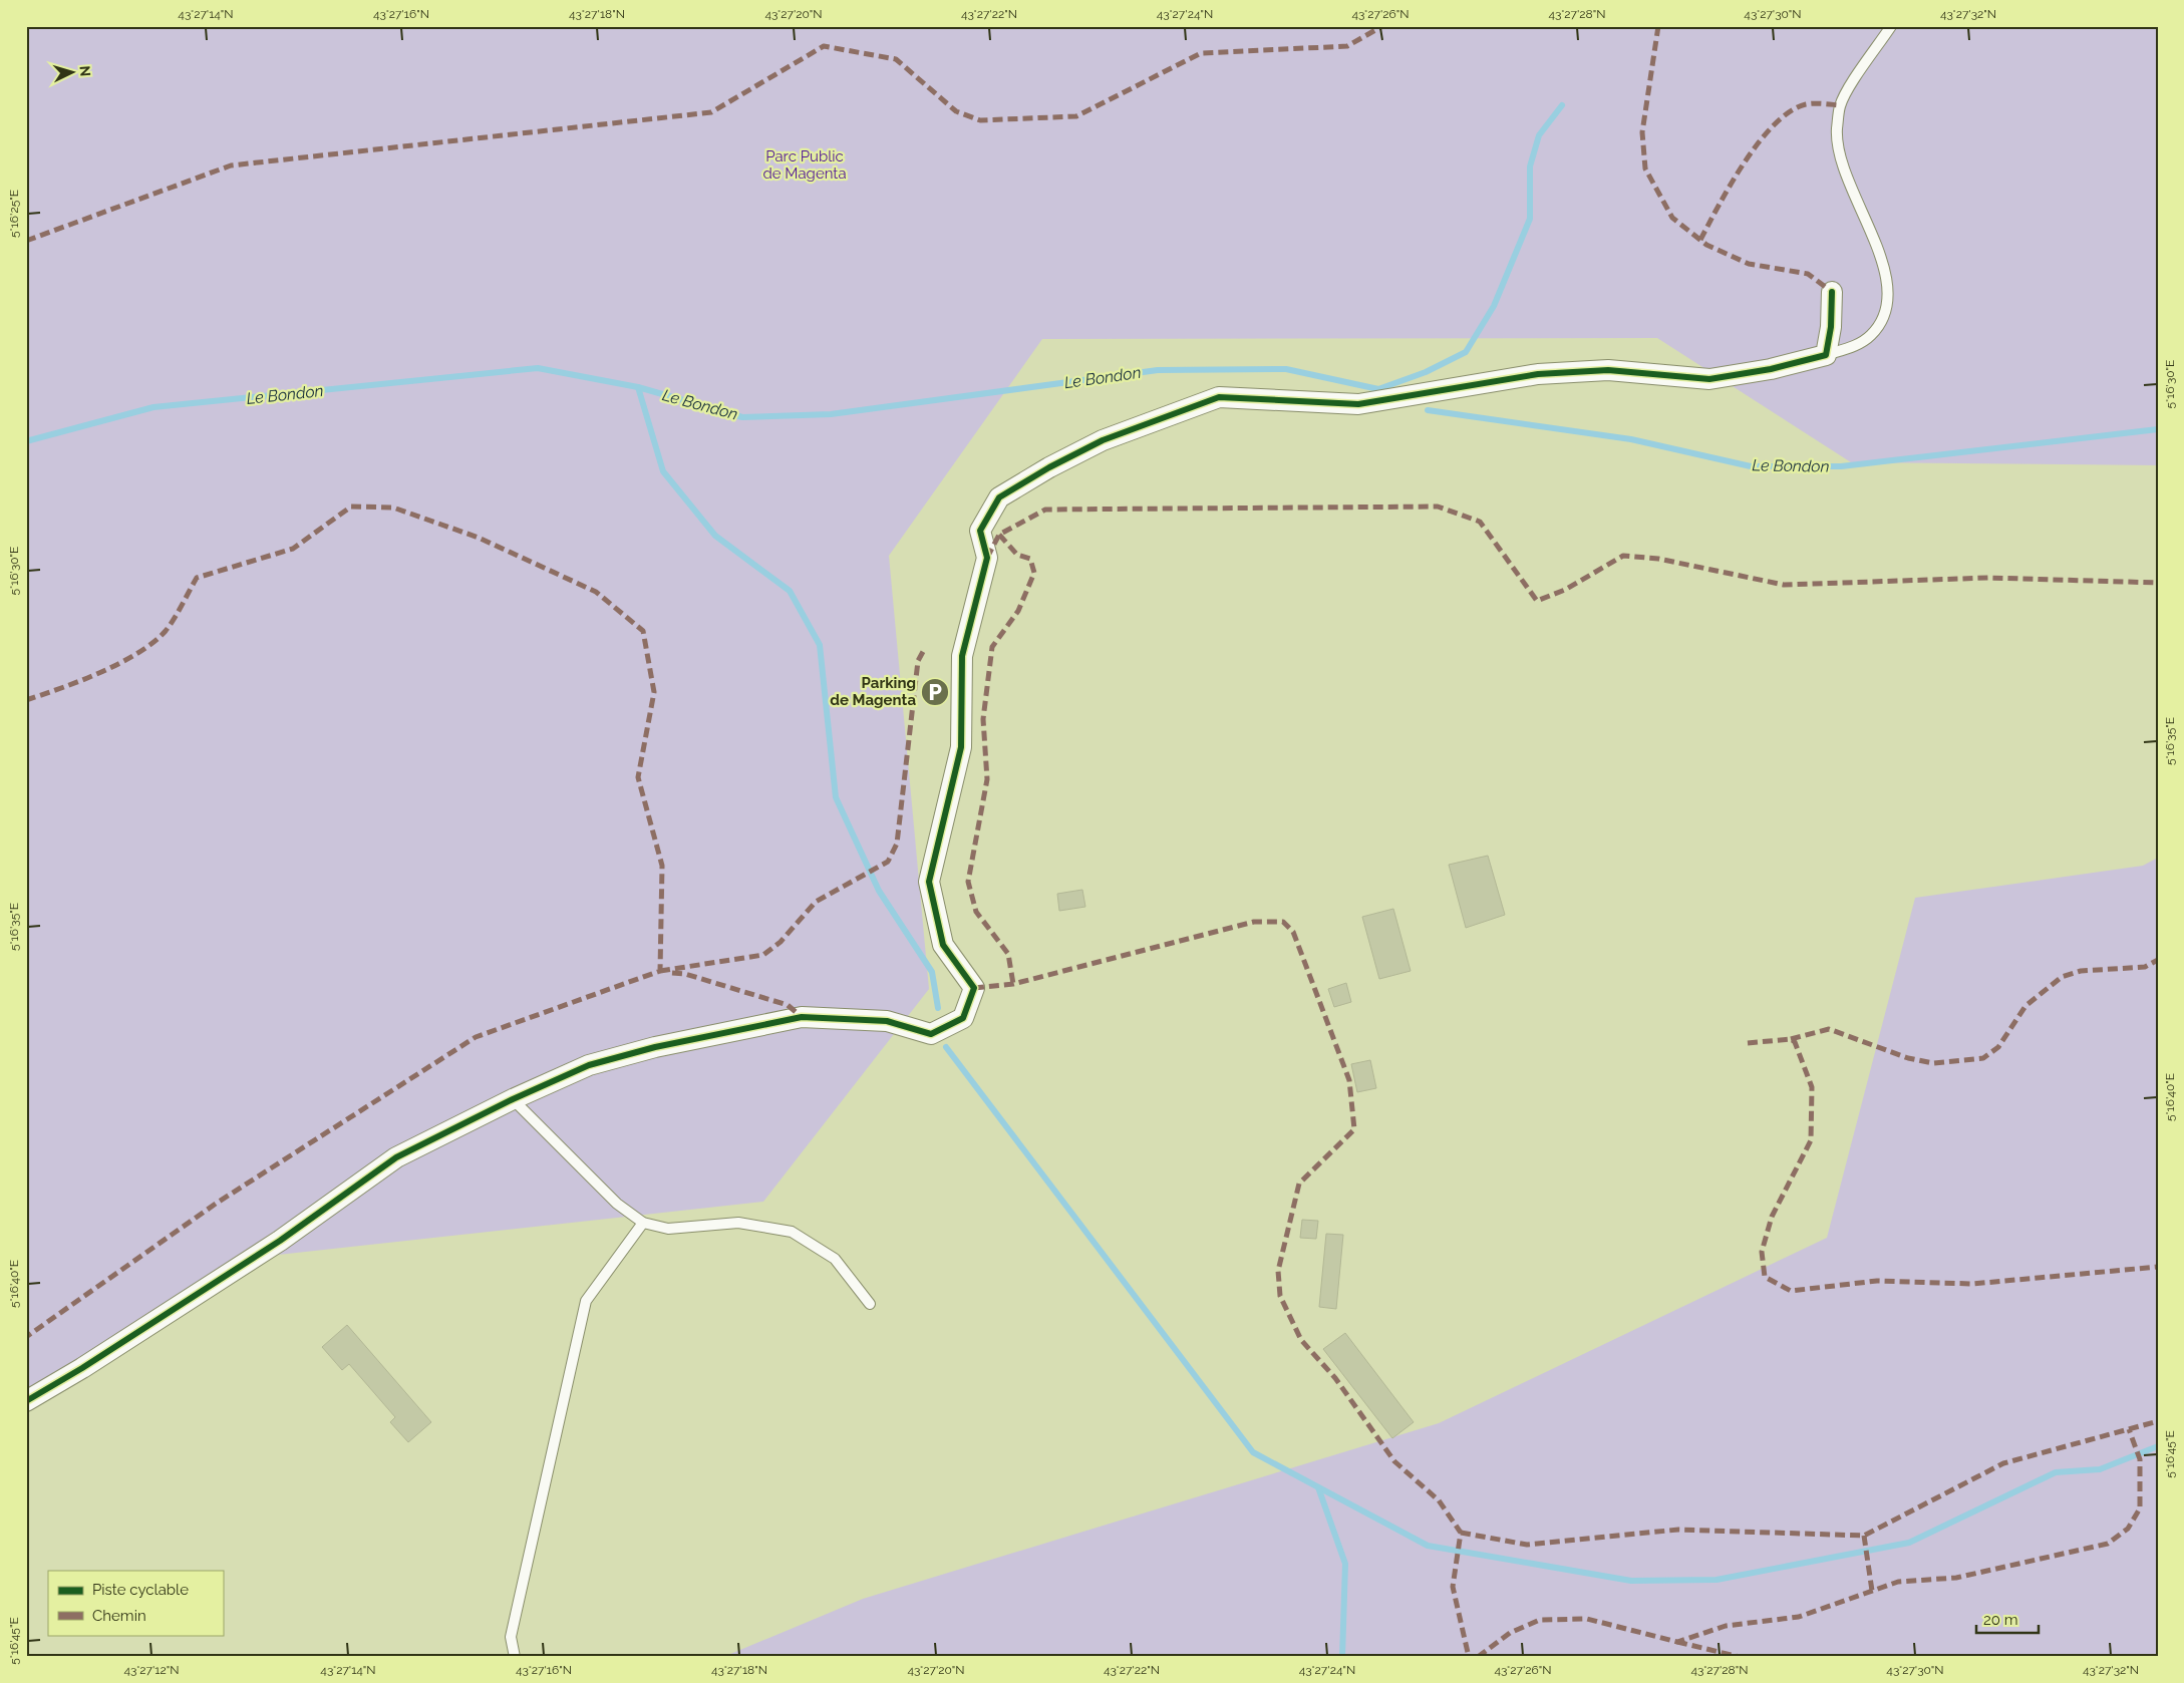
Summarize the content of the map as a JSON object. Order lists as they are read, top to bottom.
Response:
{
  "water": ["Le Bondon"],
  "parks": ["Parc Public de Magenta"],
  "places": {
    "parking": ["Parking de Magenta"]
  },
  "legend": ["Piste cyclable", "Chemin"],
  "scale_bar": "20 m",
  "north": "right",
  "coordinates": [
    "43°27'14\"N",
    "43°27'16\"N",
    "43°27'18\"N",
    "43°27'20\"N",
    "43°27'22\"N",
    "43°27'24\"N",
    "43°27'26\"N",
    "43°27'28\"N",
    "43°27'30\"N",
    "43°27'32\"N",
    "5°16'25\"E",
    "5°16'30\"E",
    "5°16'35\"E",
    "5°16'40\"E",
    "5°16'45\"E",
    "43°27'12\"N"
  ]
}
